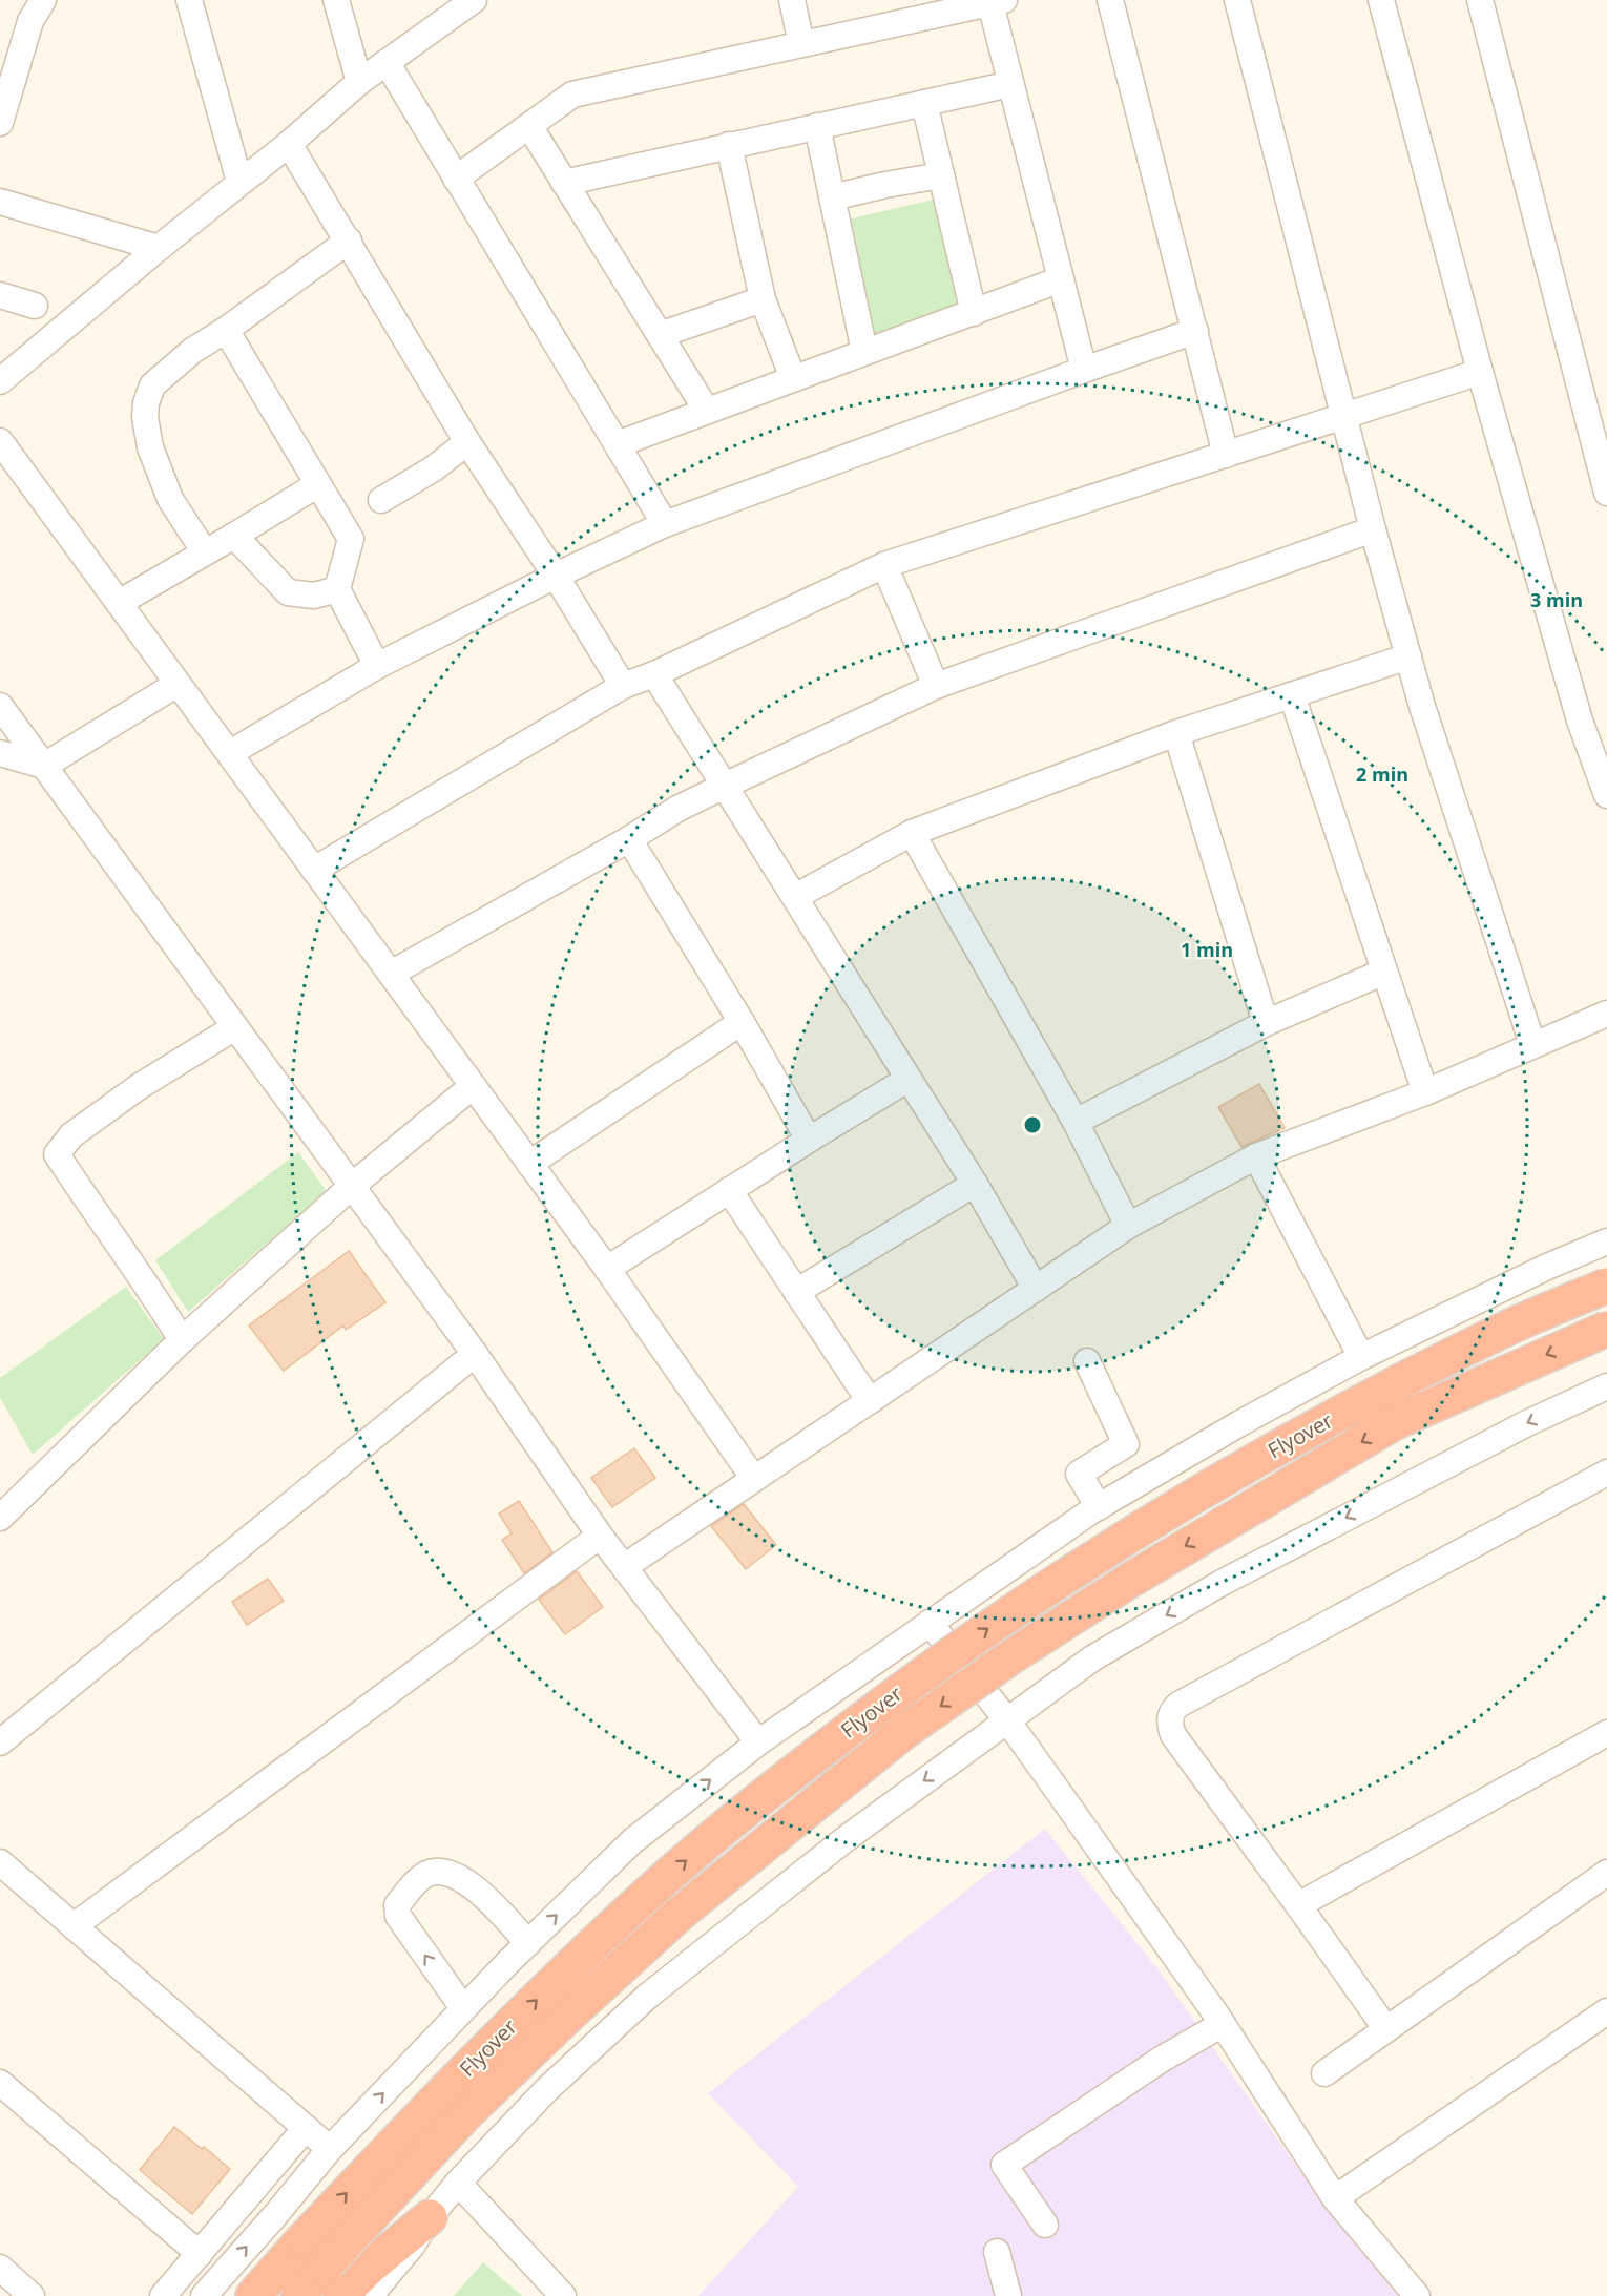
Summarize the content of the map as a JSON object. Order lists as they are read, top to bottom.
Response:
{
  "streets": {
    "highway": ["Flyover"]
  },
  "rings": ["3 min", "2 min", "1 min"]
}
